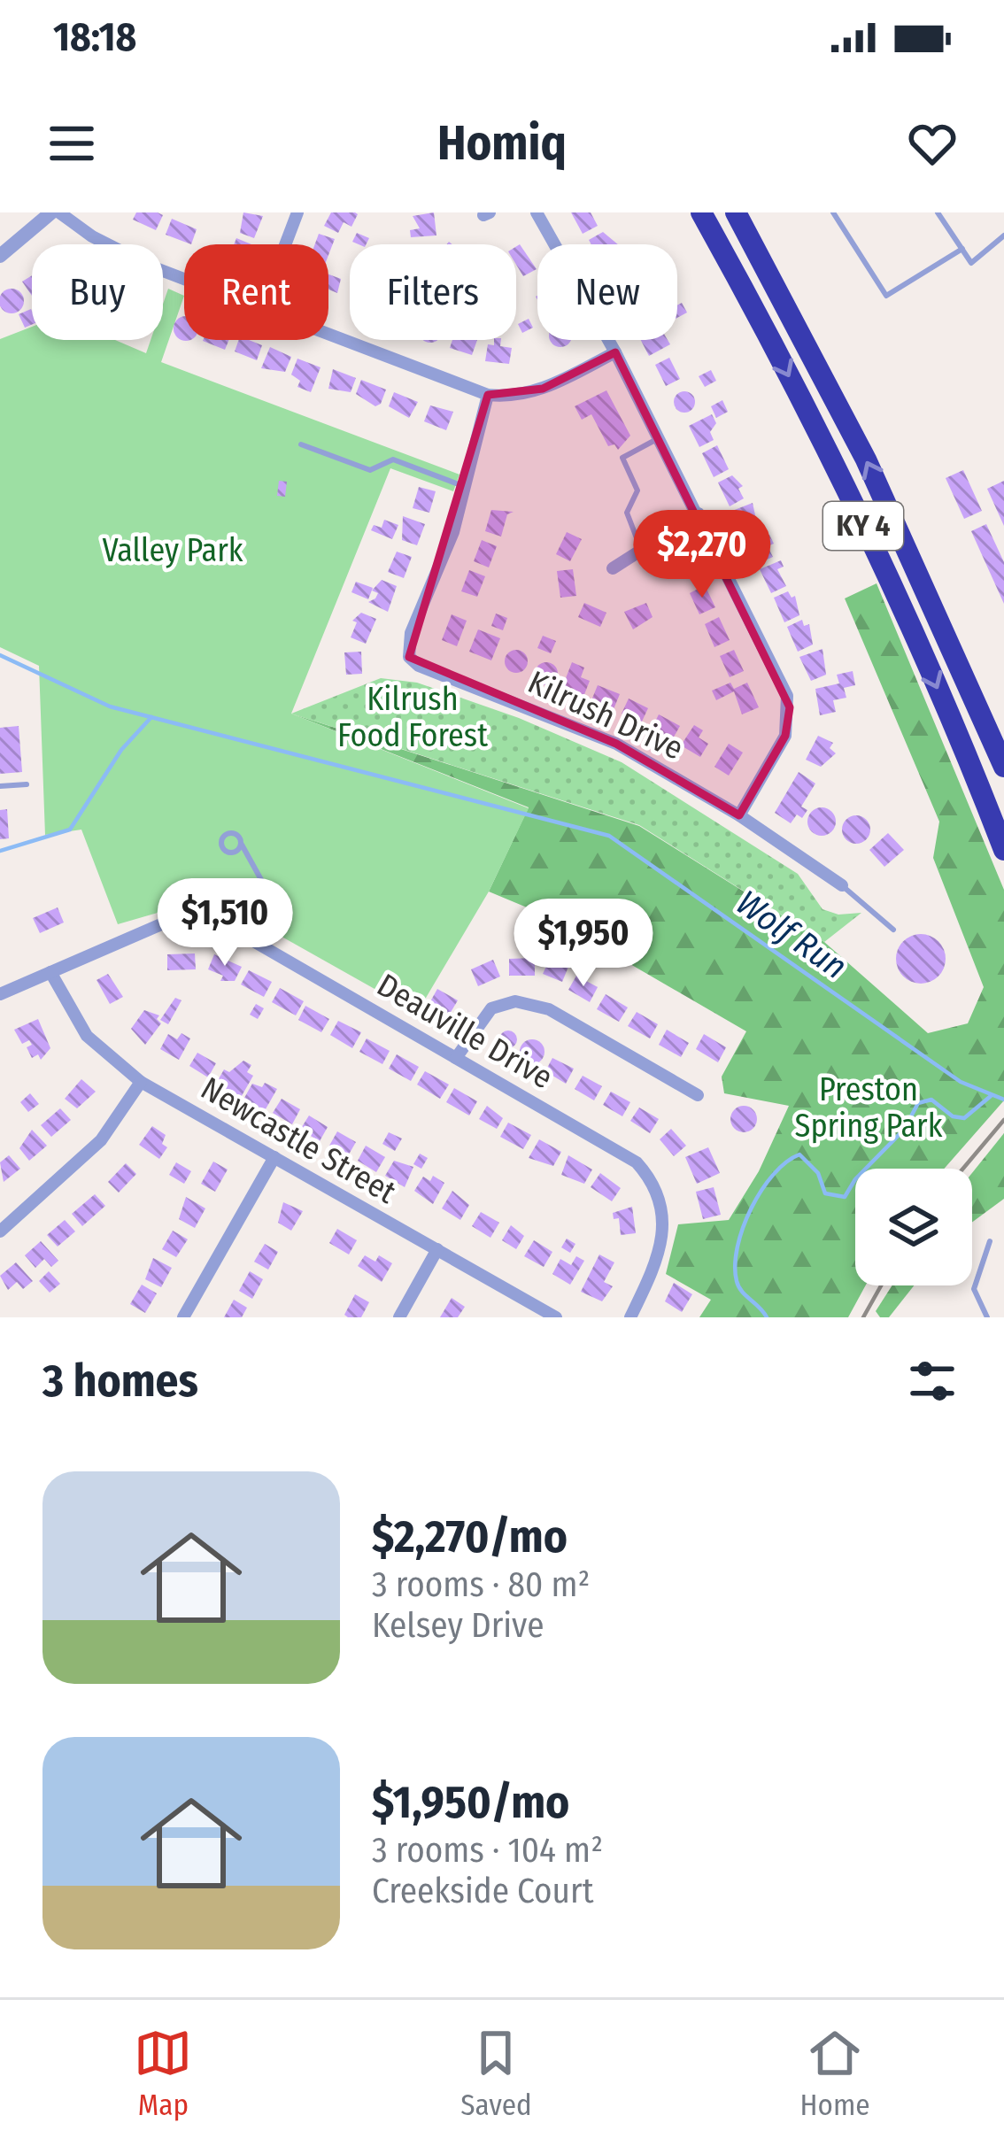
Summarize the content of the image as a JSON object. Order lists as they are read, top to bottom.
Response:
{
  "streets": {
    "highway": ["KY 4"],
    "street": ["Kilrush Drive", "Deauville Drive", "Newcastle Street"]
  },
  "crossings": [
    ["Deauville Drive", "Newcastle Street"]
  ],
  "water": ["Wolf Run"],
  "parks": ["Valley Park", "Kilrush Food Forest", "Preston Spring Park"],
  "page": {
    "status": "18:18",
    "header": "Homiq",
    "chip": [
      "Buy",
      "Rent",
      "Filters",
      "New"
    ],
    "price": ["$2,270", "$1,510", "$1,950"],
    "heading": "3 homes",
    "list": [
      {
        "name": "$2,270/mo",
        "note": "3 rooms · 80 m² · Kelsey Drive"
      },
      {
        "name": "$1,950/mo",
        "note": "3 rooms · 104 m² · Creekside Court"
      }
    ],
    "tabs": ["Map", "Saved", "Home"]
  }
}
